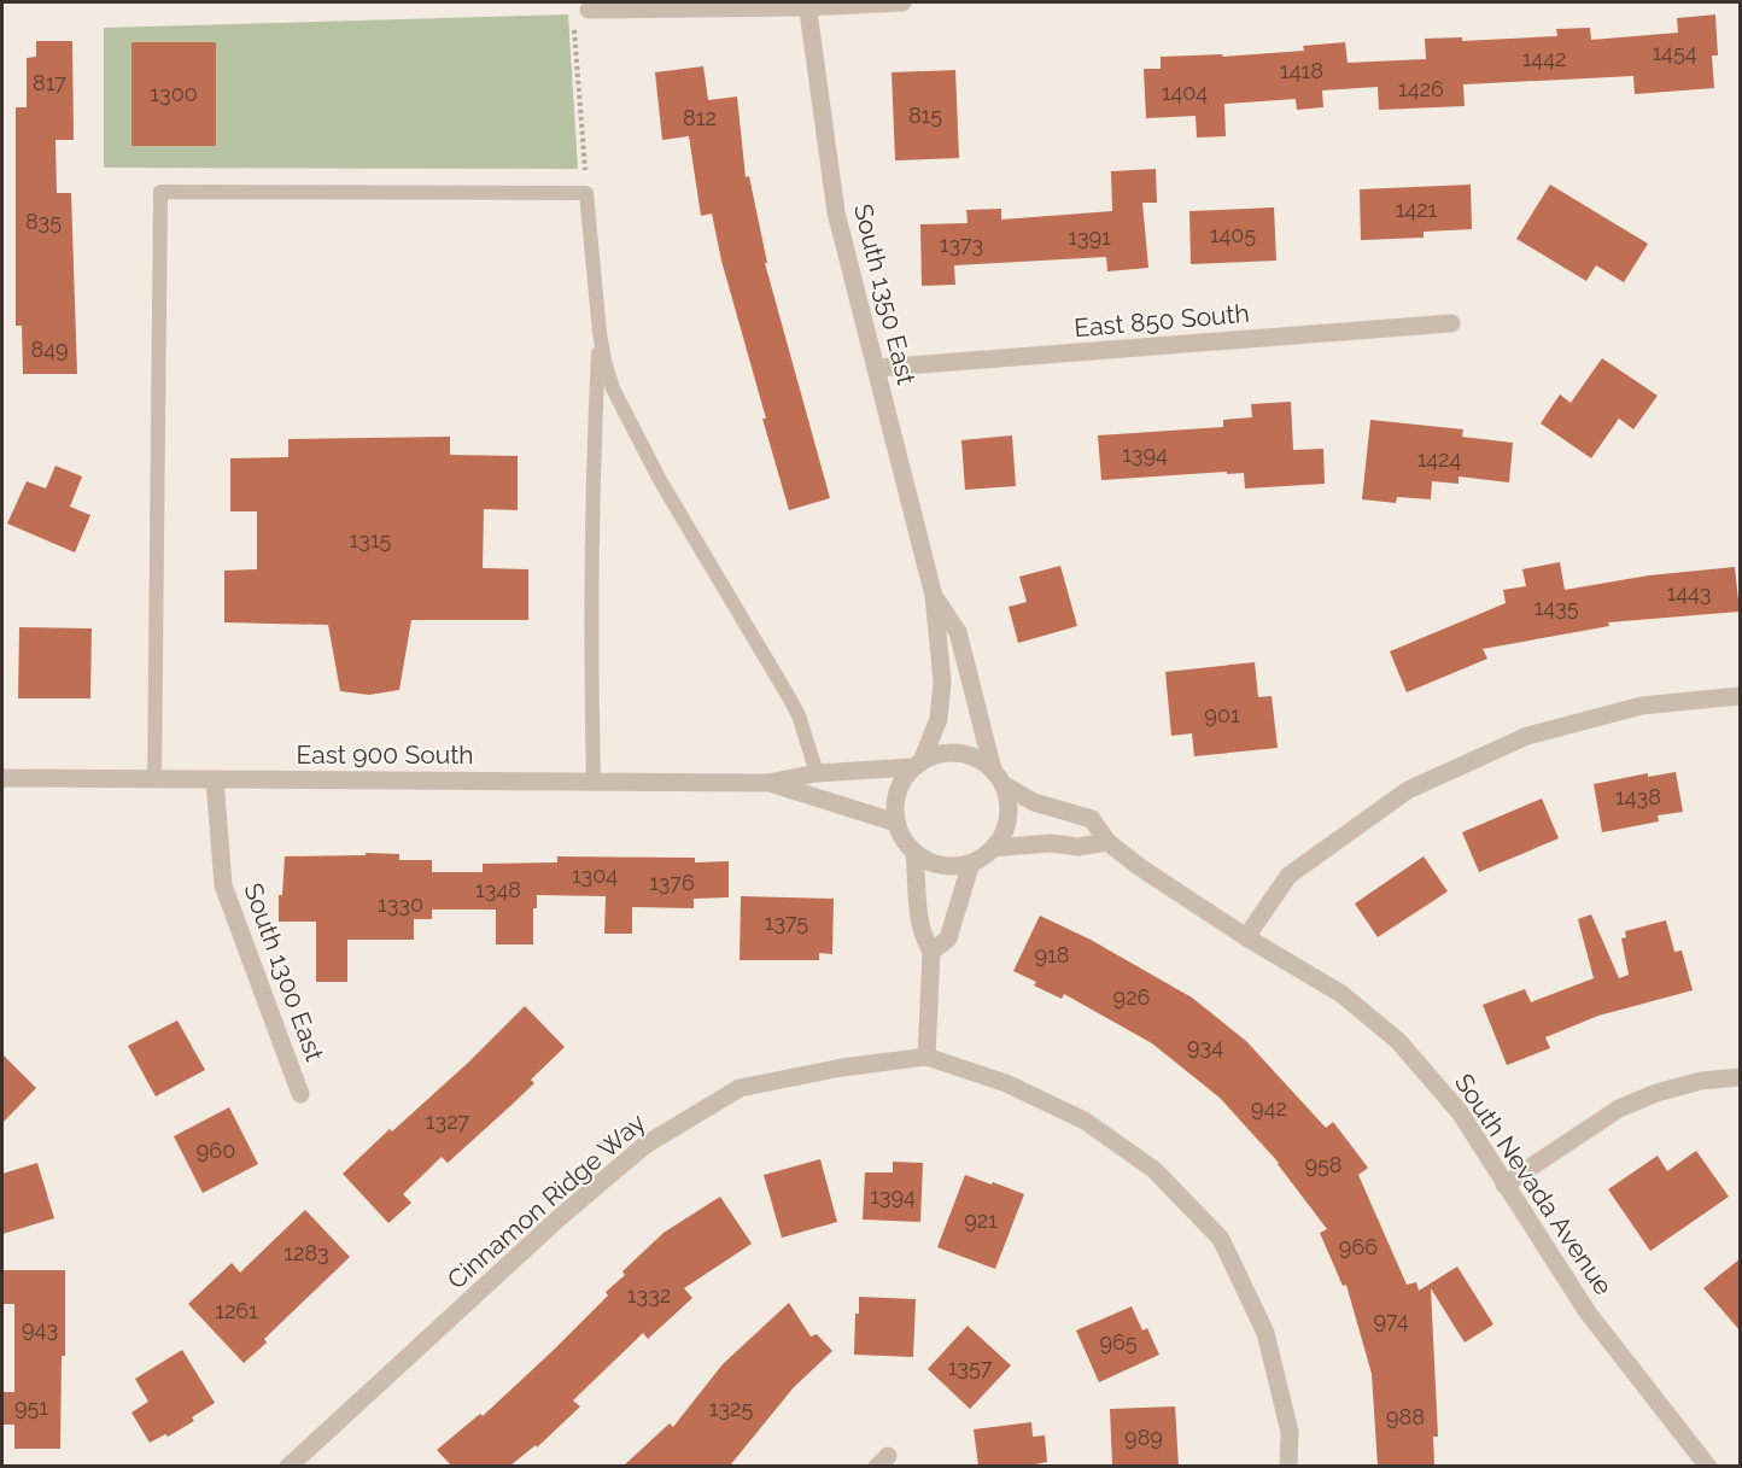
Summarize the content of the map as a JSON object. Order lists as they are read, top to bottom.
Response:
{
  "streets": {
    "street": [
      "South 1350 East",
      "East 850 South",
      "East 900 South",
      "South 1300 East",
      "South Nevada Avenue",
      "Cinnamon Ridge Way"
    ]
  },
  "crossings": [
    ["South 1350 East", "East 850 South"],
    ["South 1350 East", "East 900 South"],
    ["South 1350 East", "South Nevada Avenue"],
    ["East 900 South", "South 1300 East"],
    ["East 900 South", "South Nevada Avenue"]
  ],
  "house_numbers": [
    "1454",
    "1442",
    "1418",
    "817",
    "1426",
    "1404",
    "1300",
    "815",
    "812",
    "1421",
    "835",
    "1405",
    "1391",
    "1373",
    "849",
    "1394",
    "1424",
    "1315",
    "1443",
    "1435",
    "901",
    "1438",
    "1304",
    "1376",
    "1348",
    "1330",
    "1375",
    "918",
    "926",
    "934",
    "942",
    "1327",
    "960",
    "958",
    "1394",
    "921",
    "966",
    "1283",
    "1332",
    "1261",
    "974",
    "943",
    "965",
    "1357",
    "951",
    "1325",
    "988",
    "989"
  ]
}
